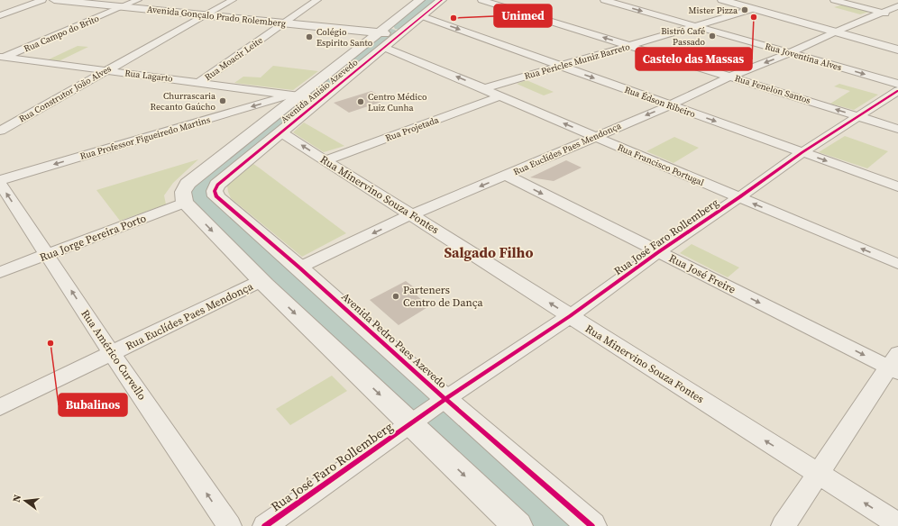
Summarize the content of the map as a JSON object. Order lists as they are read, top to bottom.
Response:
{
  "streets": {
    "street": [
      "Avenida Gonçalo Prado Rolemberg",
      "Rua Campo do Brito",
      "Rua Joventina Alves",
      "Rua Moacir Leite",
      "Rua Pericles Muniz Barreto",
      "Rua Lagarto",
      "Rua Fenelon Santos",
      "Avenida Anísio Azevedo",
      "Rua Construtor João Alves",
      "Rua Édson Ribeiro",
      "Rua Projetada",
      "Rua Professor Figueiredo Martins",
      "Rua Euclídes Paes Mendonça",
      "Rua Francisco Portugal",
      "Rua Minervino Souza Fontes",
      "Rua José Faro Rollemberg",
      "Rua Jorge Pereira Porto",
      "Rua José Freire",
      "Avenida Pedro Paes Azevedo",
      "Rua Américo Curvello"
    ]
  },
  "crossings": [
    ["Avenida Gonçalo Prado Rolemberg", "Rua Campo do Brito"],
    ["Avenida Gonçalo Prado Rolemberg", "Rua Moacir Leite"],
    ["Avenida Gonçalo Prado Rolemberg", "Avenida Anísio Azevedo"],
    ["Avenida Gonçalo Prado Rolemberg", "Rua Construtor João Alves"],
    ["Rua Campo do Brito", "Rua Lagarto"],
    ["Rua Joventina Alves", "Rua Pericles Muniz Barreto"],
    ["Rua Joventina Alves", "Rua Euclídes Paes Mendonça"],
    ["Rua Moacir Leite", "Rua Lagarto"],
    ["Rua Pericles Muniz Barreto", "Rua Fenelon Santos"],
    ["Rua Pericles Muniz Barreto", "Rua Édson Ribeiro"],
    ["Rua Pericles Muniz Barreto", "Rua Francisco Portugal"],
    ["Rua Lagarto", "Avenida Anísio Azevedo"],
    ["Rua Lagarto", "Rua Construtor João Alves"],
    ["Rua Lagarto", "Rua Professor Figueiredo Martins"],
    ["Rua Fenelon Santos", "Rua Euclídes Paes Mendonça"],
    ["Rua Fenelon Santos", "Rua José Faro Rollemberg"],
    ["Avenida Anísio Azevedo", "Rua Édson Ribeiro"],
    ["Avenida Anísio Azevedo", "Rua Professor Figueiredo Martins"],
    ["Avenida Anísio Azevedo", "Rua Francisco Portugal"],
    ["Avenida Anísio Azevedo", "Rua Minervino Souza Fontes"],
    ["Avenida Anísio Azevedo", "Rua Jorge Pereira Porto"],
    ["Avenida Anísio Azevedo", "Avenida Pedro Paes Azevedo"],
    ["Rua Édson Ribeiro", "Rua Euclídes Paes Mendonça"],
    ["Rua Édson Ribeiro", "Rua José Faro Rollemberg"],
    ["Rua Projetada", "Rua Francisco Portugal"],
    ["Rua Projetada", "Rua Minervino Souza Fontes"],
    ["Rua Professor Figueiredo Martins", "Rua Américo Curvello"],
    ["Rua Euclídes Paes Mendonça", "Rua Francisco Portugal"],
    ["Rua Euclídes Paes Mendonça", "Rua Minervino Souza Fontes"],
    ["Rua Euclídes Paes Mendonça", "Rua José Freire"],
    ["Rua Euclídes Paes Mendonça", "Avenida Pedro Paes Azevedo"],
    ["Rua Euclídes Paes Mendonça", "Rua Américo Curvello"],
    ["Rua Francisco Portugal", "Rua José Faro Rollemberg"],
    ["Rua Minervino Souza Fontes", "Rua José Faro Rollemberg"],
    ["Rua José Faro Rollemberg", "Rua José Freire"],
    ["Rua José Faro Rollemberg", "Avenida Pedro Paes Azevedo"],
    ["Rua Jorge Pereira Porto", "Avenida Pedro Paes Azevedo"],
    ["Rua Jorge Pereira Porto", "Rua Américo Curvello"]
  ],
  "one_way": [
    "Rua Professor Figueiredo Martins",
    "Rua Euclídes Paes Mendonça",
    "Rua Francisco Portugal",
    "Rua Minervino Souza Fontes",
    "Rua José Freire",
    "Rua Américo Curvello"
  ],
  "districts": ["Salgado Filho"],
  "places": [
    "Mister Pizza",
    "Castelo das Massas",
    "Unimed",
    "Bistrô Café Passado",
    "Colégio Espirito Santo",
    "Churrascaria Recanto Gaúcho",
    "Centro Médico Luiz Cunha",
    "Parteners Centro de Dança",
    "Bubalinos"
  ],
  "north": "left"
}
